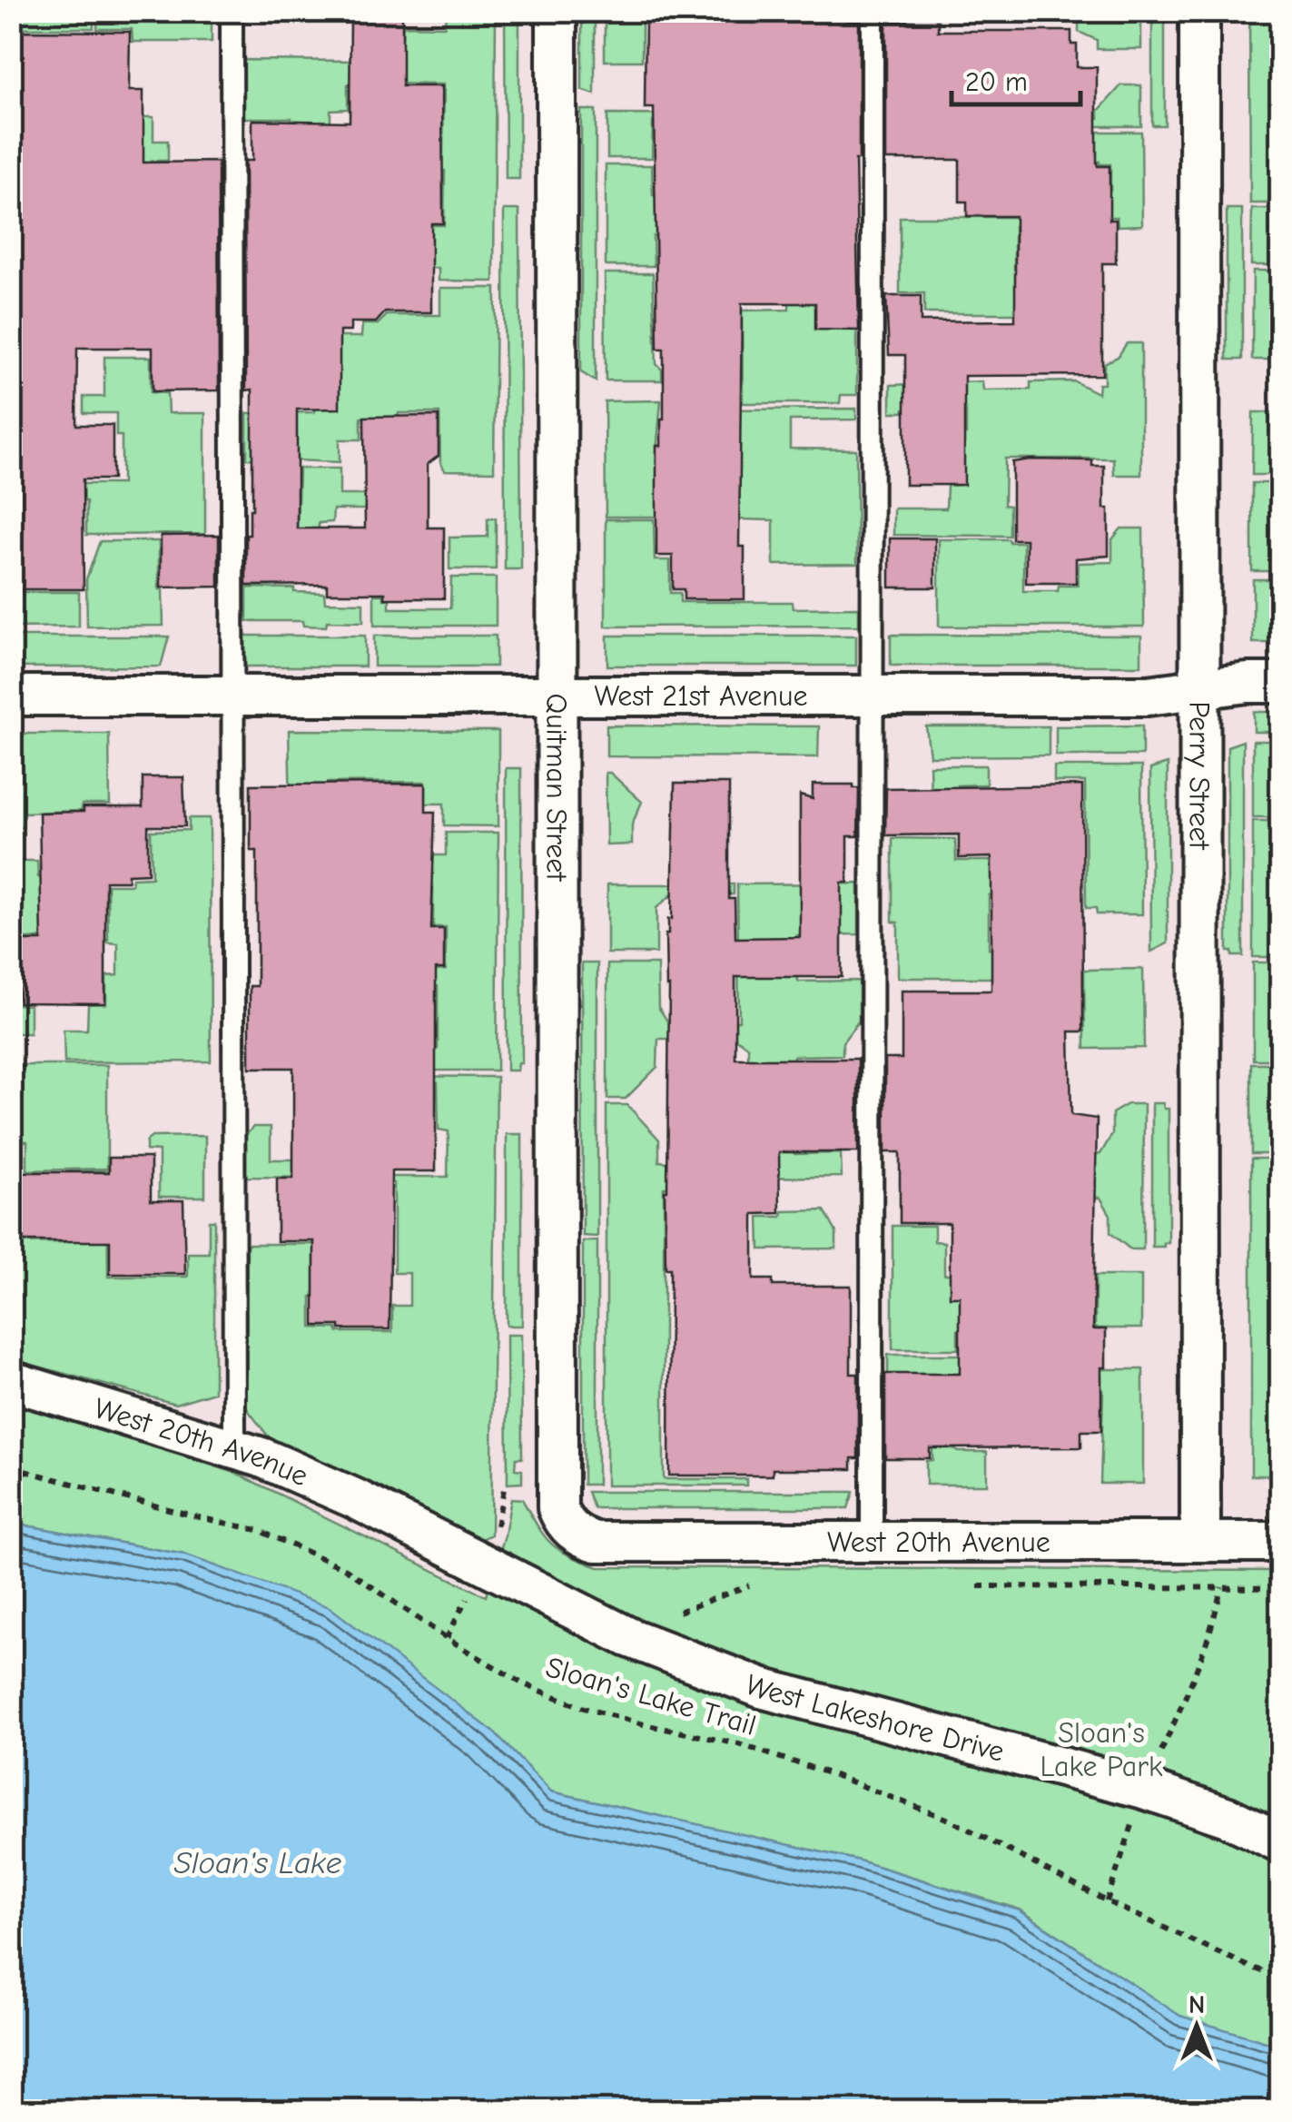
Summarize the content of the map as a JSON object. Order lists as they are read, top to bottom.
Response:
{
  "streets": {
    "street": [
      "West 21st Avenue",
      "Perry Street",
      "Quitman Street",
      "West 20th Avenue",
      "West Lakeshore Drive"
    ],
    "path": ["Sloan's Lake Trail"]
  },
  "crossings": [
    ["West 21st Avenue", "Perry Street"],
    ["West 21st Avenue", "Quitman Street"],
    ["Perry Street", "West 20th Avenue"],
    ["Quitman Street", "West 20th Avenue"],
    ["West 20th Avenue", "West Lakeshore Drive"]
  ],
  "water": ["Sloan's Lake"],
  "parks": ["Sloan's Lake Park"],
  "scale_bar": "20 m",
  "north": "top"
}
